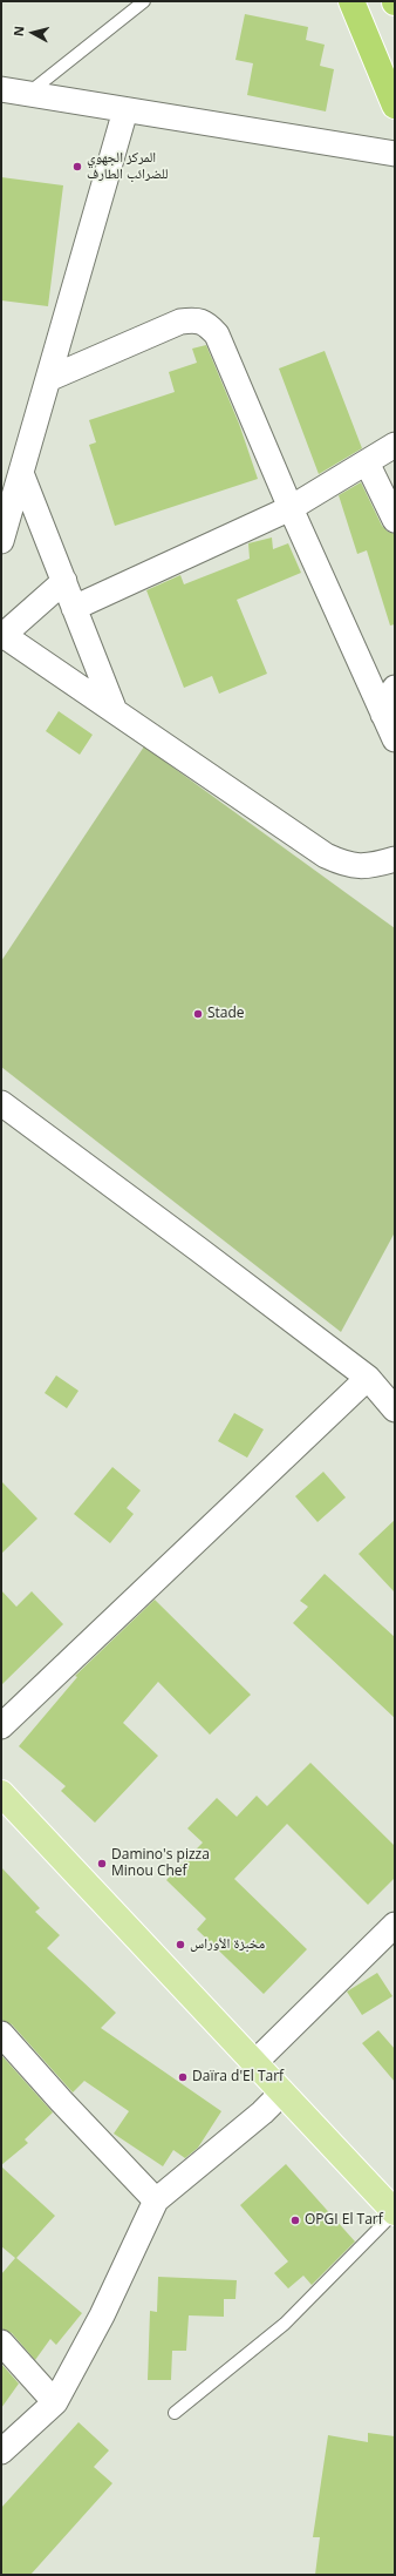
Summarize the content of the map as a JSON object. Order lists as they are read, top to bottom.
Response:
{
  "places": [
    "المركز الجهوي للضرائب الطارف",
    "Stade",
    "Damino's pizza Minou Chef",
    "مخبزة الأوراس",
    "Daïra d'El Tarf",
    "OPGI El Tarf"
  ],
  "north": "left"
}
